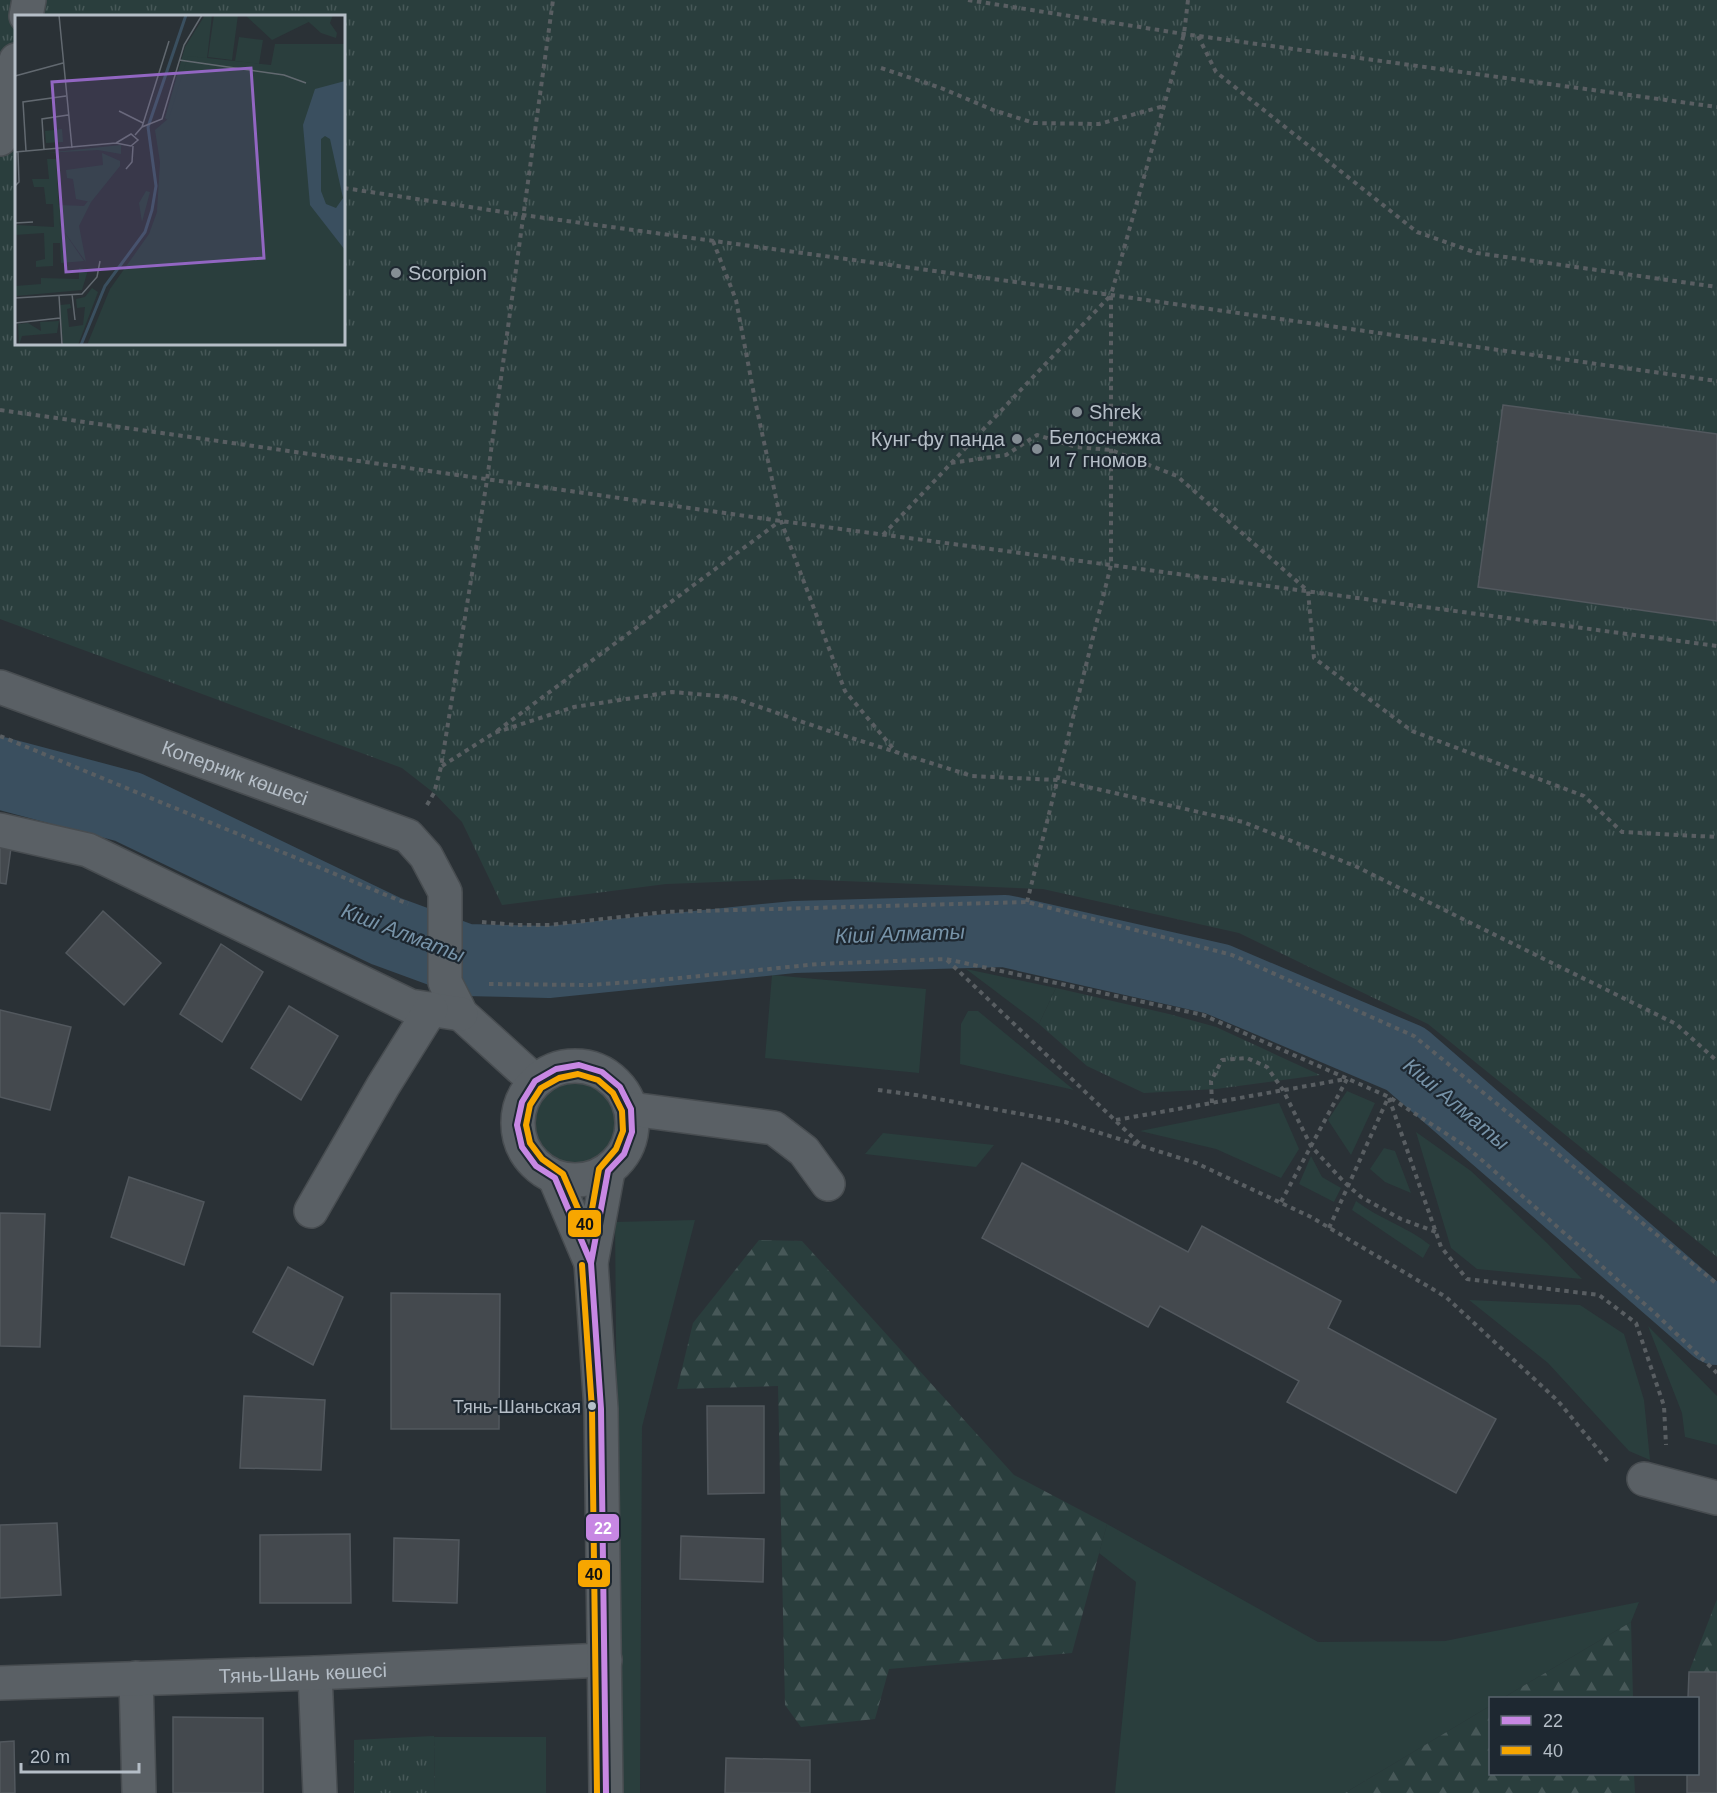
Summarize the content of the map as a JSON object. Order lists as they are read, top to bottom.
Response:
{
  "streets": {
    "street": ["Коперник көшесі", "Тянь-Шань көшесі"]
  },
  "water": ["Кіші Алматы"],
  "places": [
    "Scorpion",
    "Shrek",
    "Кунг-фу панда",
    "Белоснежка и 7 гномов",
    "Тянь-Шаньская"
  ],
  "lines": ["transit line 22", "transit line 40"],
  "legend": ["22", "40"],
  "scale_bar": "20 m"
}
